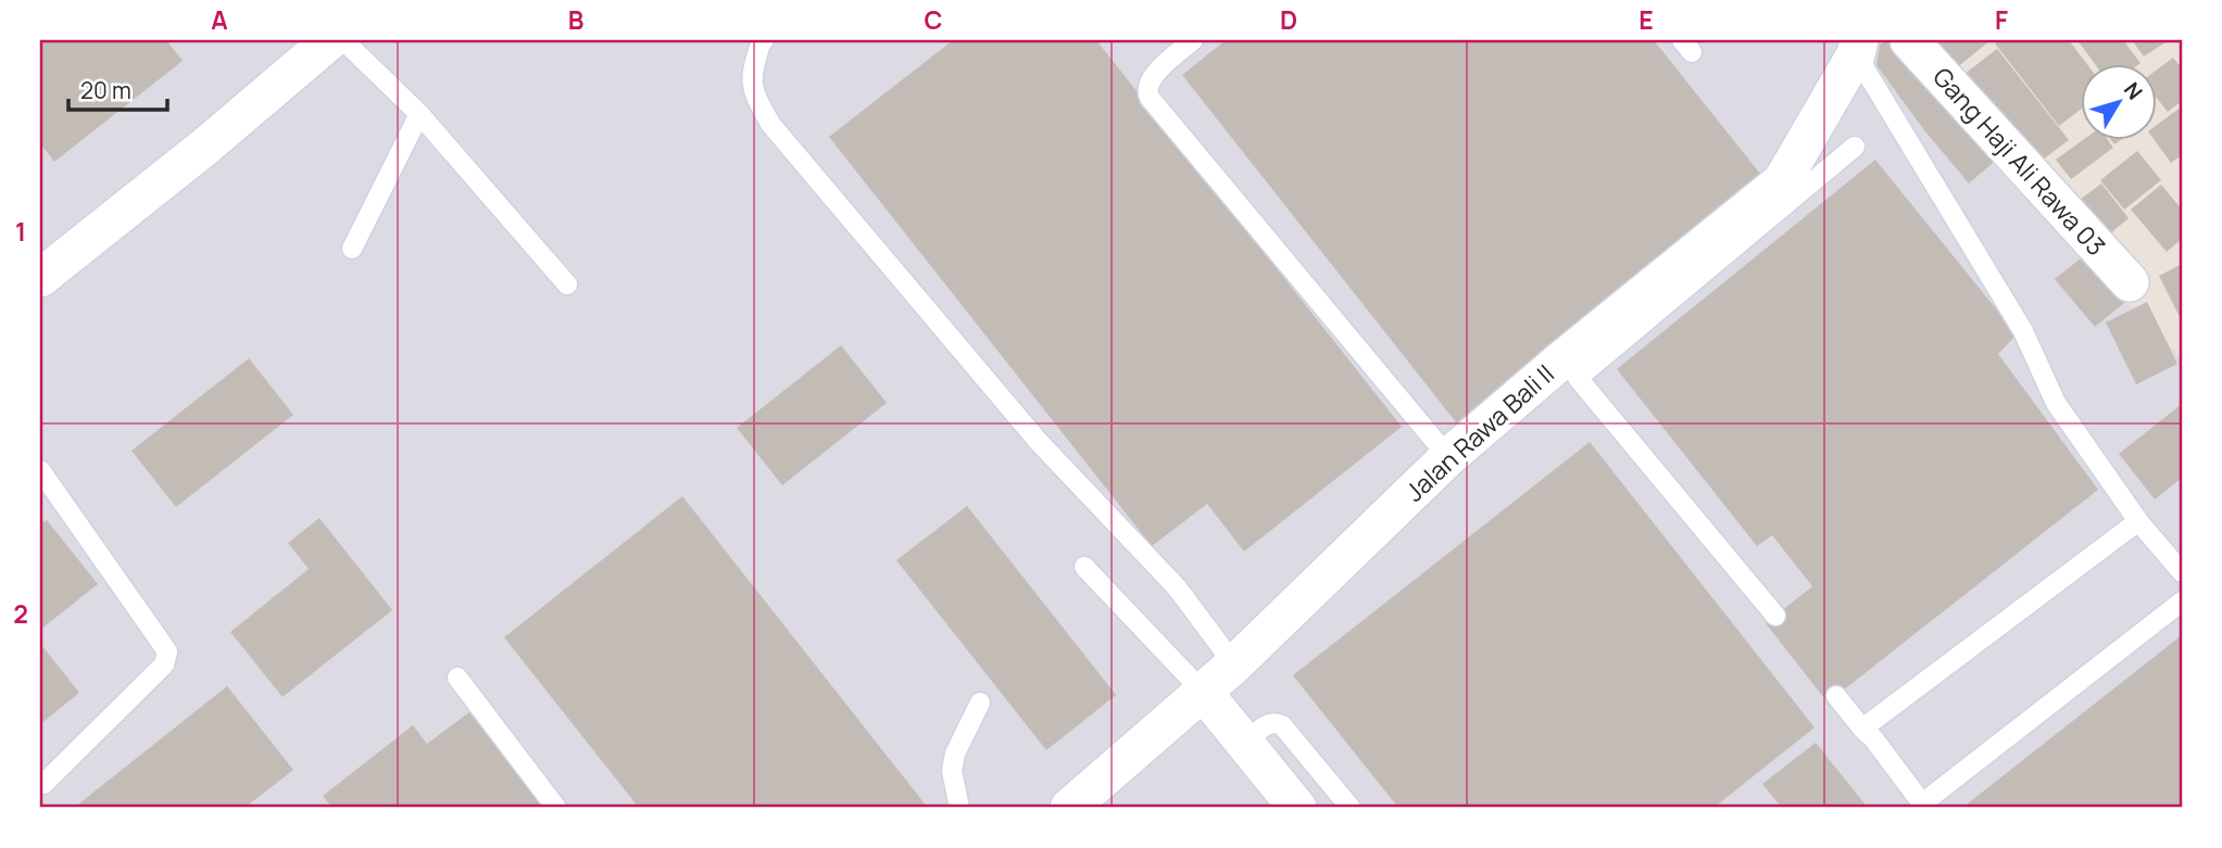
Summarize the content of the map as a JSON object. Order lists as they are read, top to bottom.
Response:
{
  "streets": {
    "street": ["Gang Haji Ali Rawa 03", "Jalan Rawa Bali II"]
  },
  "scale_bar": "20 m",
  "north": "top right",
  "grid": {
    "columns": [
      "A",
      "B",
      "C",
      "D",
      "E",
      "F"
    ],
    "rows": ["1", "2"]
  }
}
